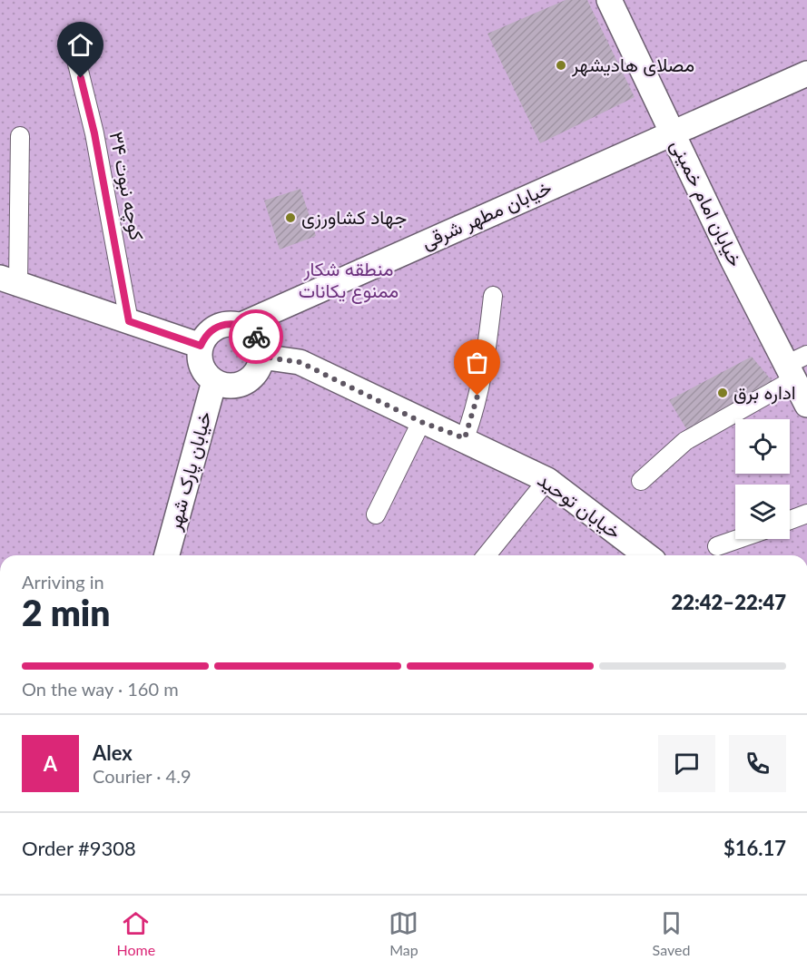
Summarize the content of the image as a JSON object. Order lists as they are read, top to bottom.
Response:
{
  "streets": {
    "main road": [
      "خیابان امام خمینی",
      "خیابان مطهر شرقی",
      "خیابان پارک شهر",
      "خیابان توحید"
    ],
    "street": ["کوچه نبوت ۳۴"]
  },
  "crossings": [
    ["خیابان امام خمینی", "خیابان مطهر شرقی"],
    ["خیابان مطهر شرقی", "خیابان پارک شهر"],
    ["خیابان مطهر شرقی", "خیابان توحید"],
    ["خیابان پارک شهر", "خیابان توحید"]
  ],
  "parks": ["منطقه شکار ممنوع یکانات"],
  "places": ["مصلای هادیشهر", "جهاد کشاورزی", "اداره برق"],
  "page": {
    "heading": ["2 min", "Arriving in", "22:42–22:47"],
    "panel": [
      "Alex",
      "Courier · 4.9",
      "Order #9308",
      "$16.17"
    ],
    "bar": "On the way · 160 m",
    "round": "A",
    "tabs": ["Home", "Map", "Saved"]
  }
}
